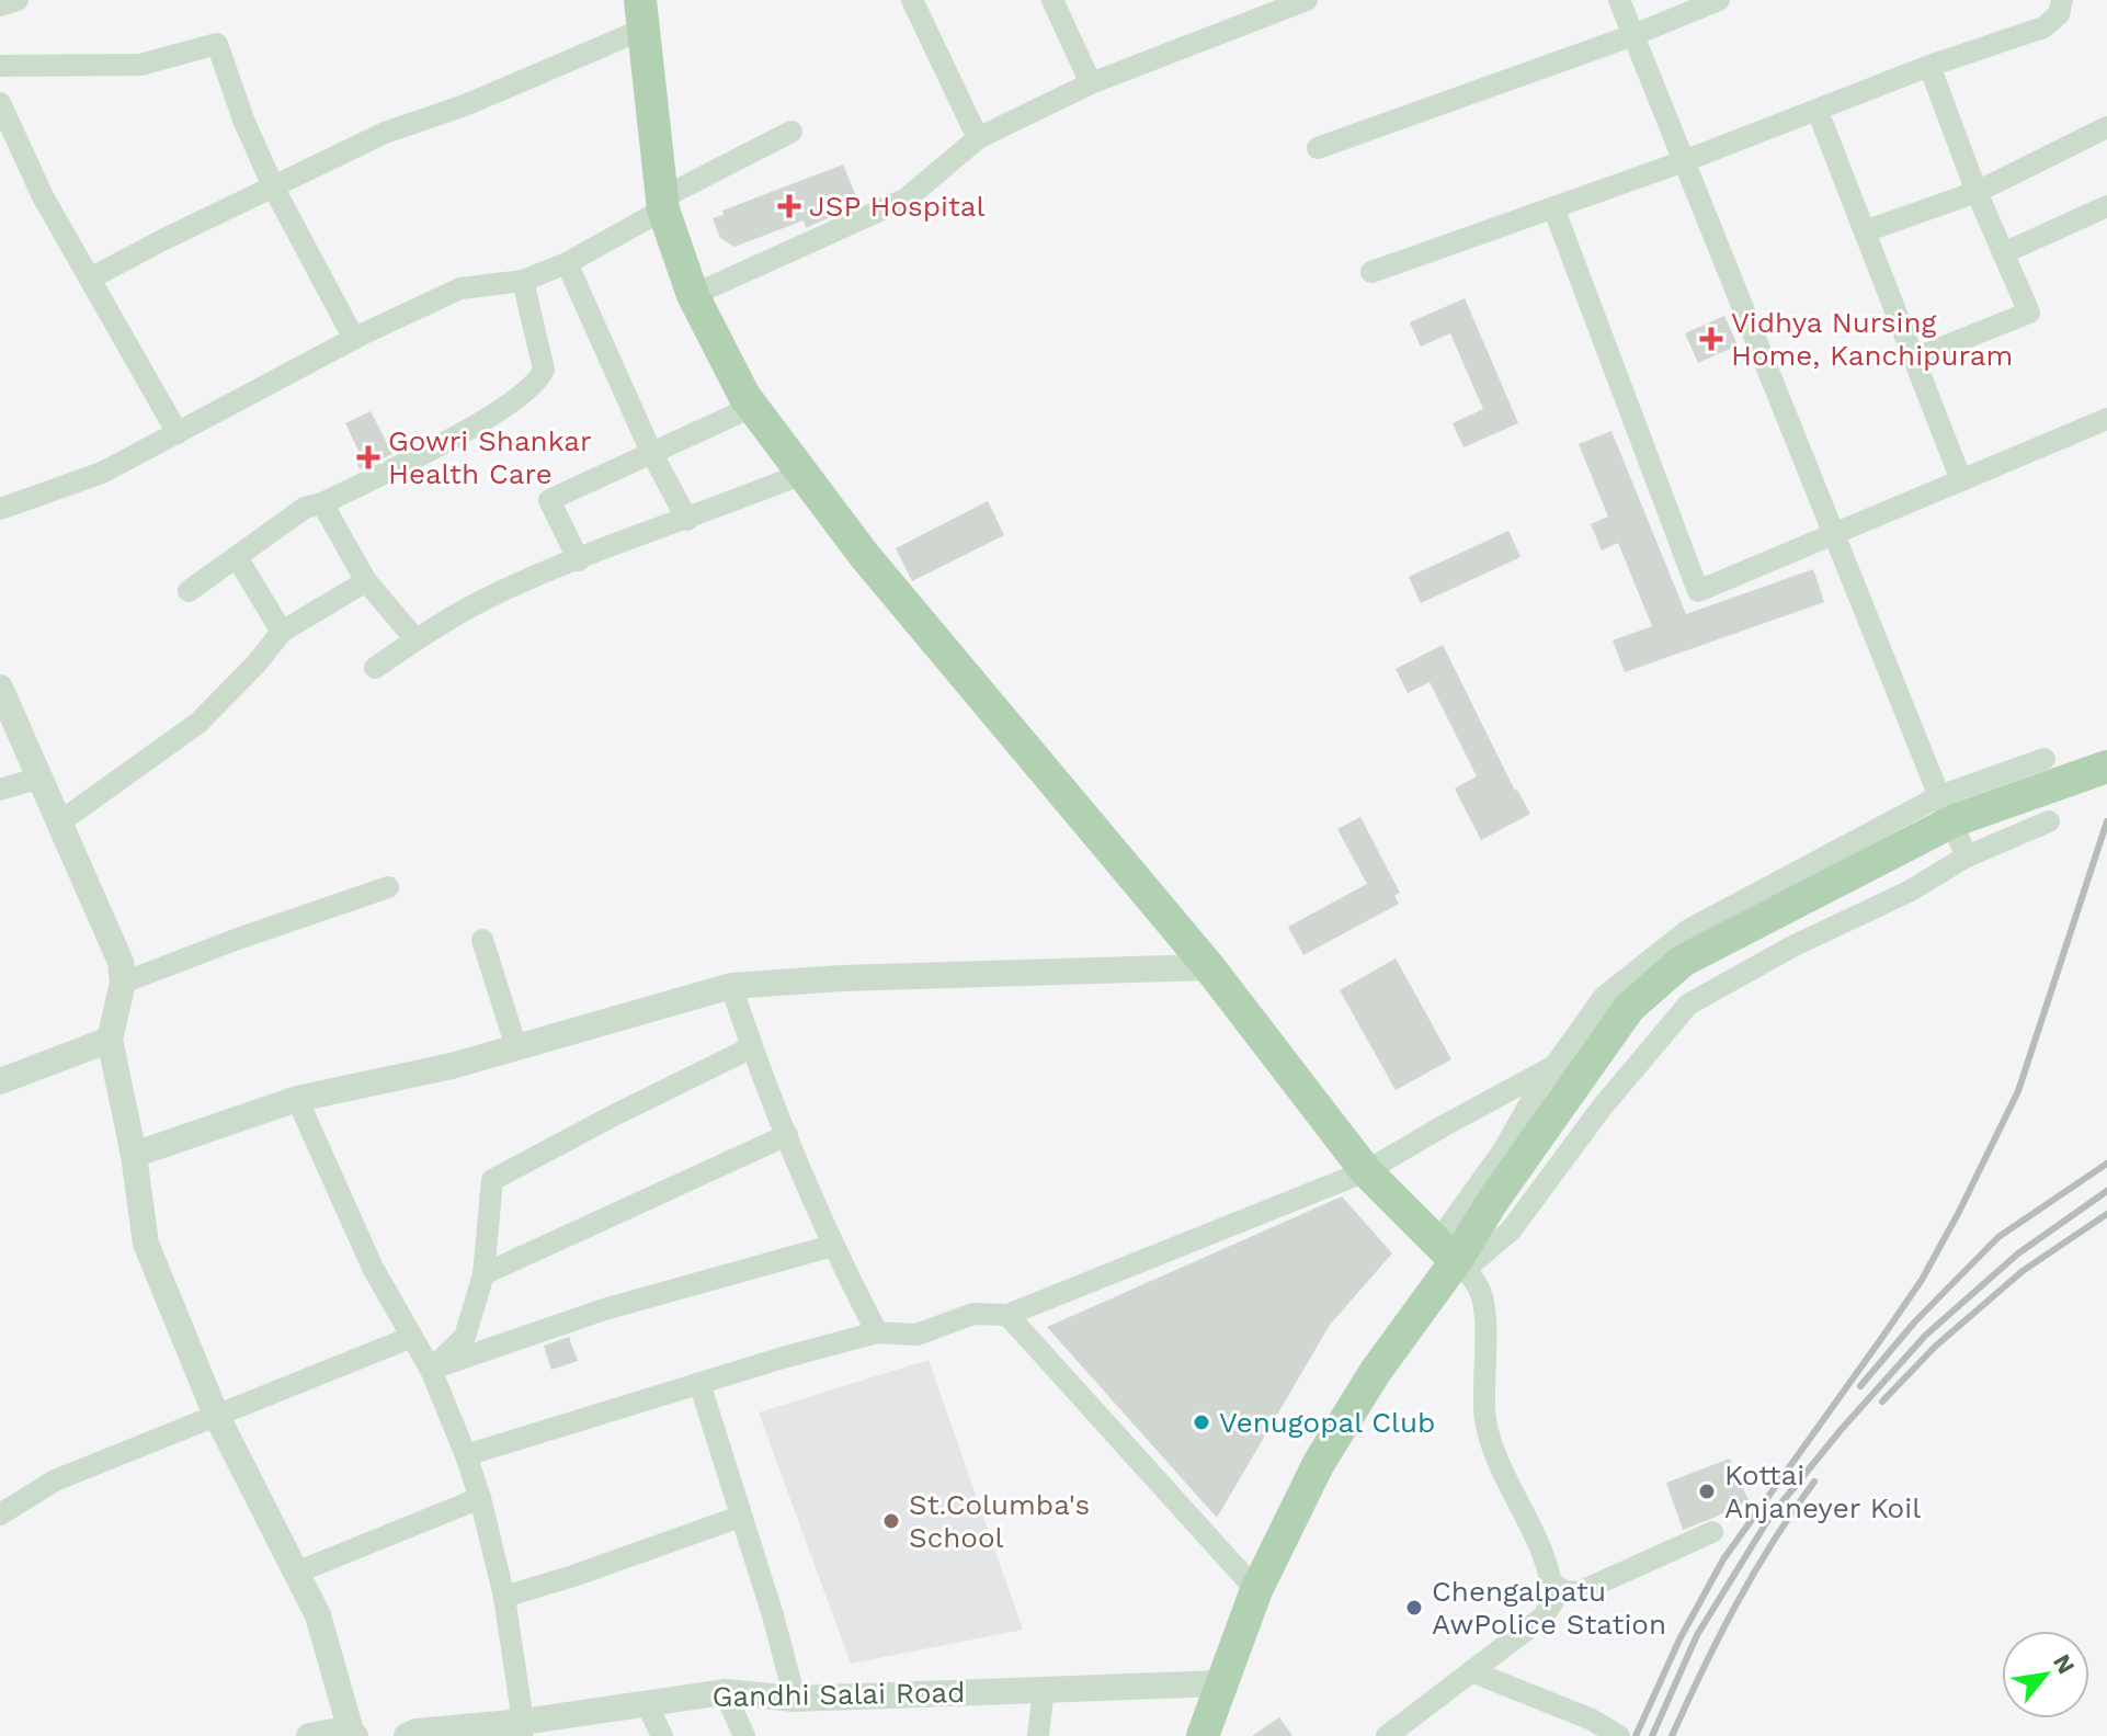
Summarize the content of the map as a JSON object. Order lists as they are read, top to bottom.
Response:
{
  "streets": {
    "street": ["Gandhi Salai Road"]
  },
  "places": {
    "health": ["JSP Hospital", "Vidhya Nursing Home, Kanchipuram", "Gowri Shankar Health Care"],
    "other": [
      "Venugopal Club",
      "Kottai Anjaneyer Koil",
      "St.Columba's School",
      "Chengalpatu AwPolice Station"
    ]
  },
  "north": "top right"
}
